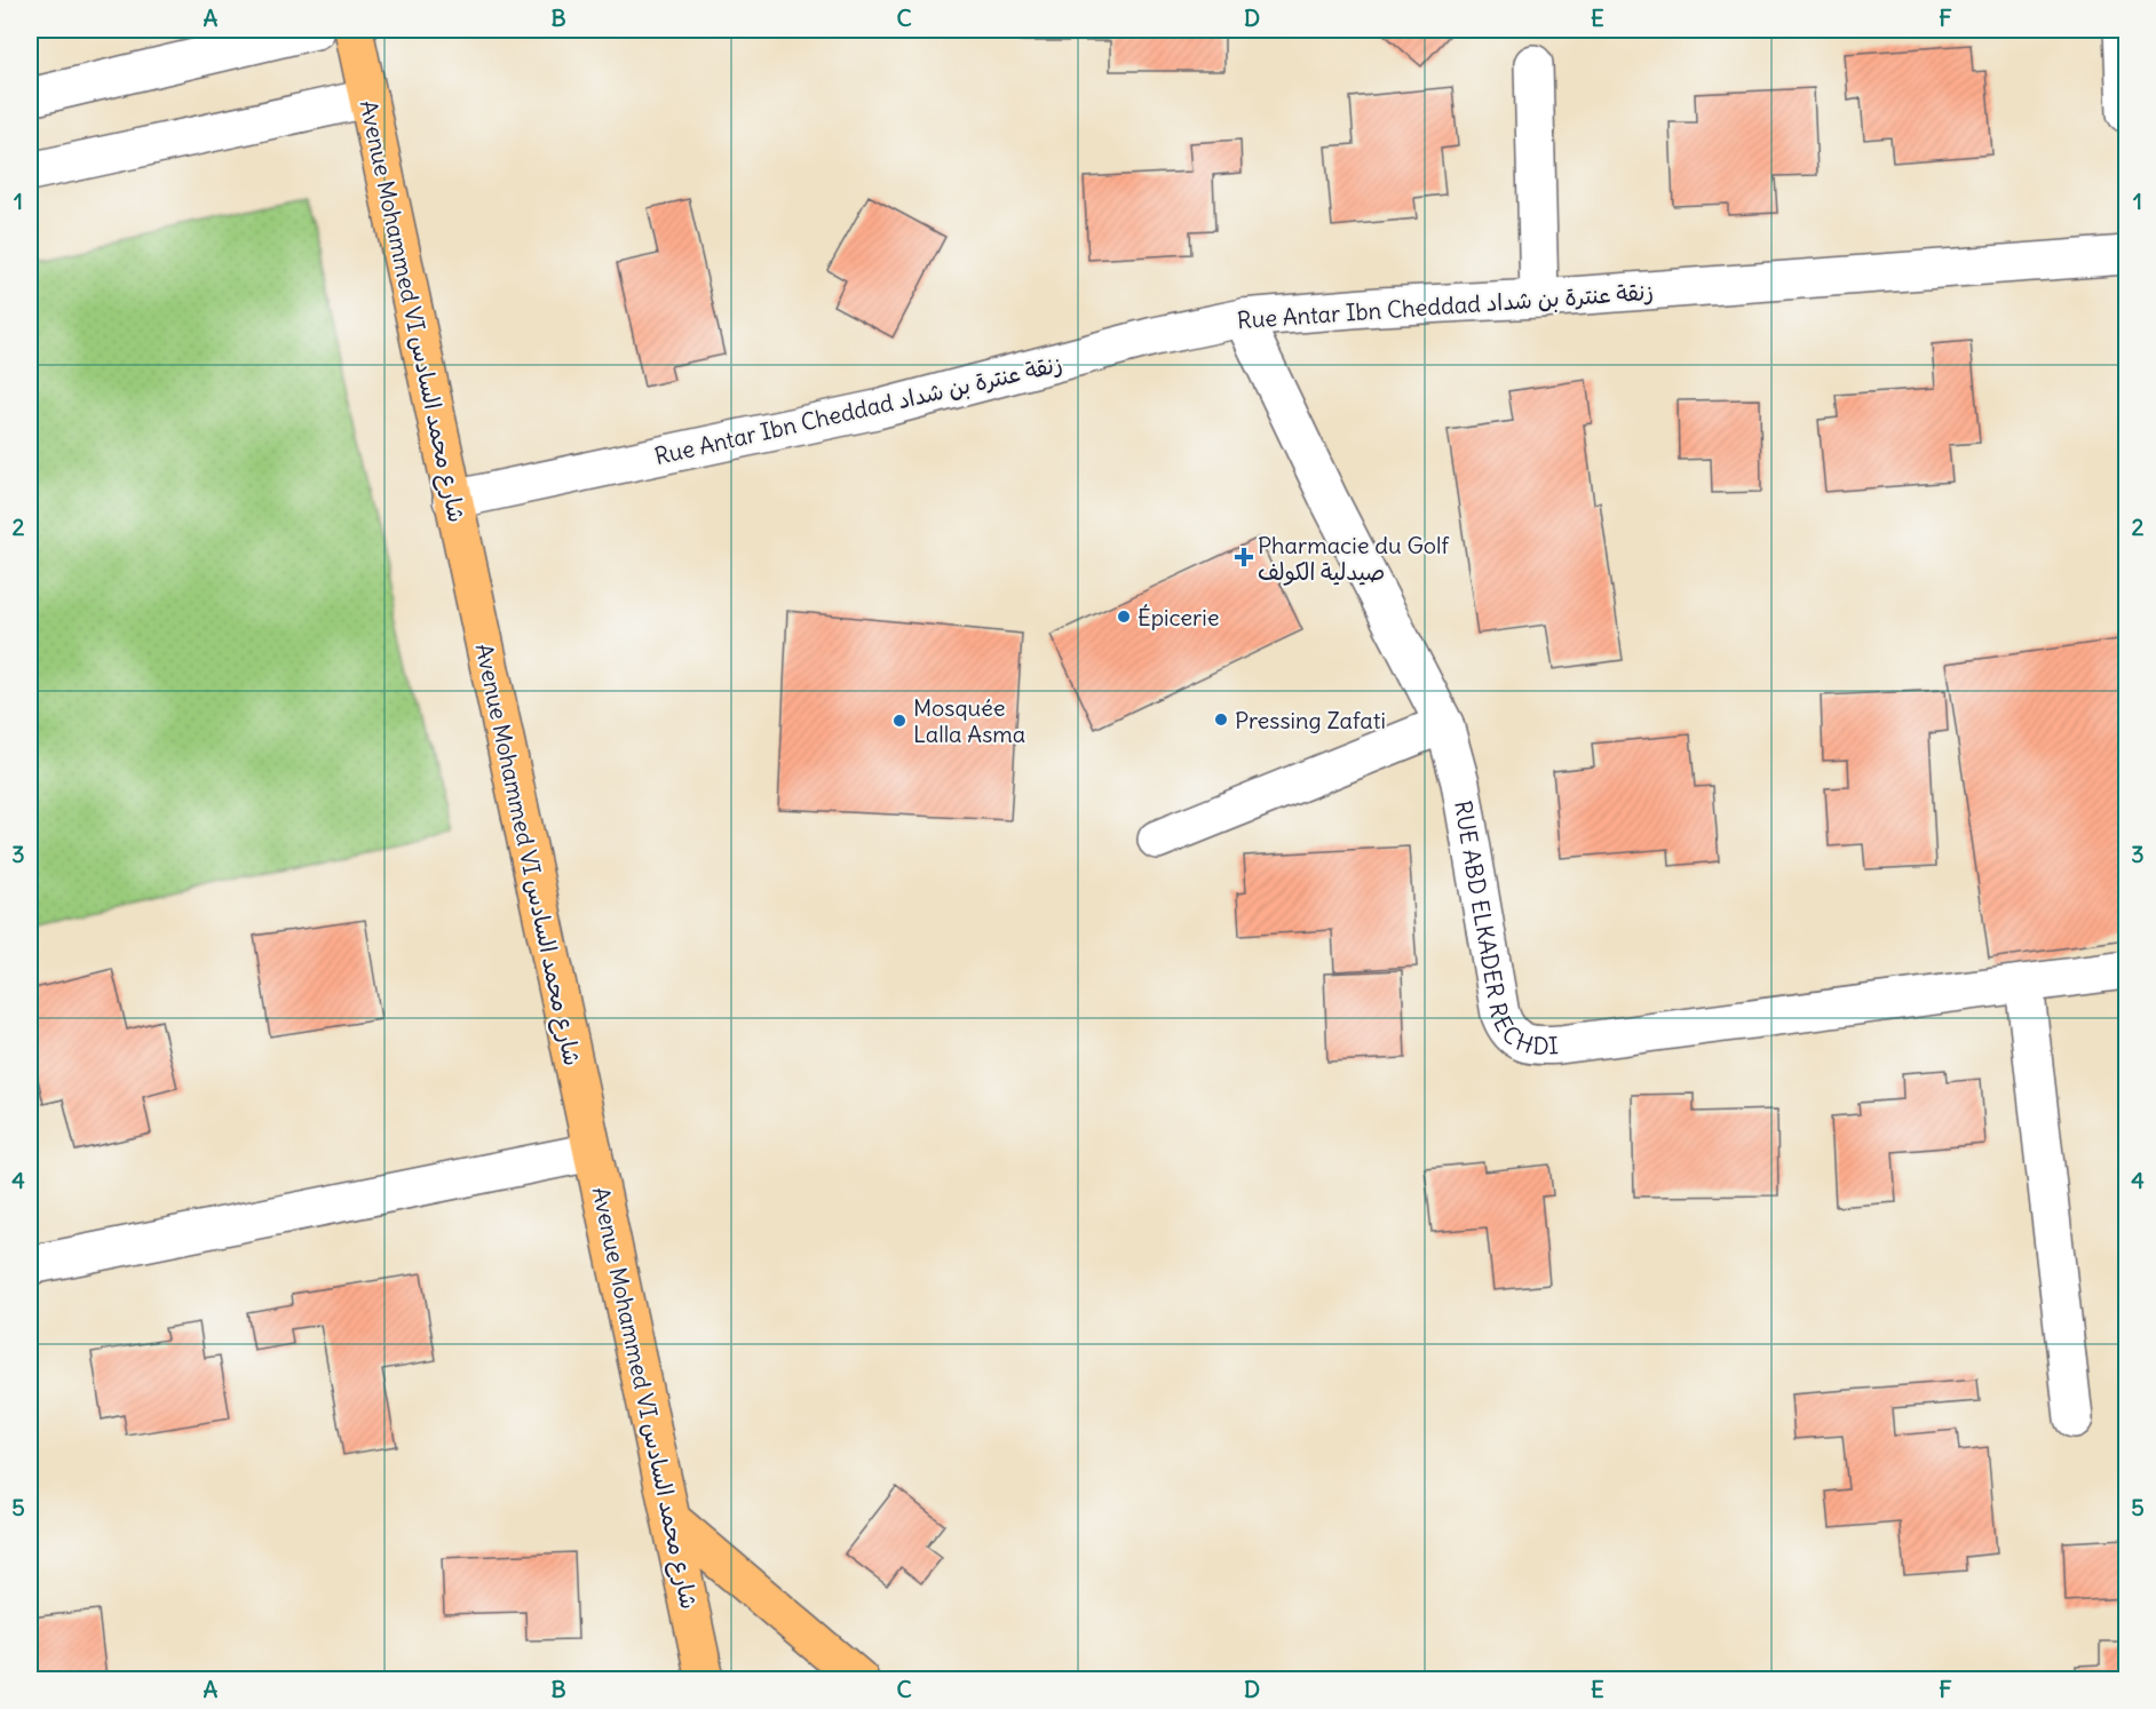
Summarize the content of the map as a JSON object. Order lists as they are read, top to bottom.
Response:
{
  "streets": {
    "main road": ["Avenue Mohammed VI شارع محمد السادس"],
    "street": ["Rue Antar Ibn Cheddad زنقة عنترة بن شداد", "RUE ABD ELKADER RECHDI"]
  },
  "crossings": [
    ["Rue Antar Ibn Cheddad زنقة عنترة بن شداد", "Avenue Mohammed VI شارع محمد السادس"],
    ["Rue Antar Ibn Cheddad زنقة عنترة بن شداد", "RUE ABD ELKADER RECHDI"]
  ],
  "places": {
    "health": ["Pharmacie du Golf صيدلية الكولف"],
    "other": ["Épicerie", "Pressing Zafati", "Mosquée Lalla Asma"]
  },
  "grid": {
    "columns": [
      "A",
      "B",
      "C",
      "D",
      "E",
      "F"
    ],
    "rows": [
      "1",
      "2",
      "3",
      "4",
      "5"
    ]
  }
}
